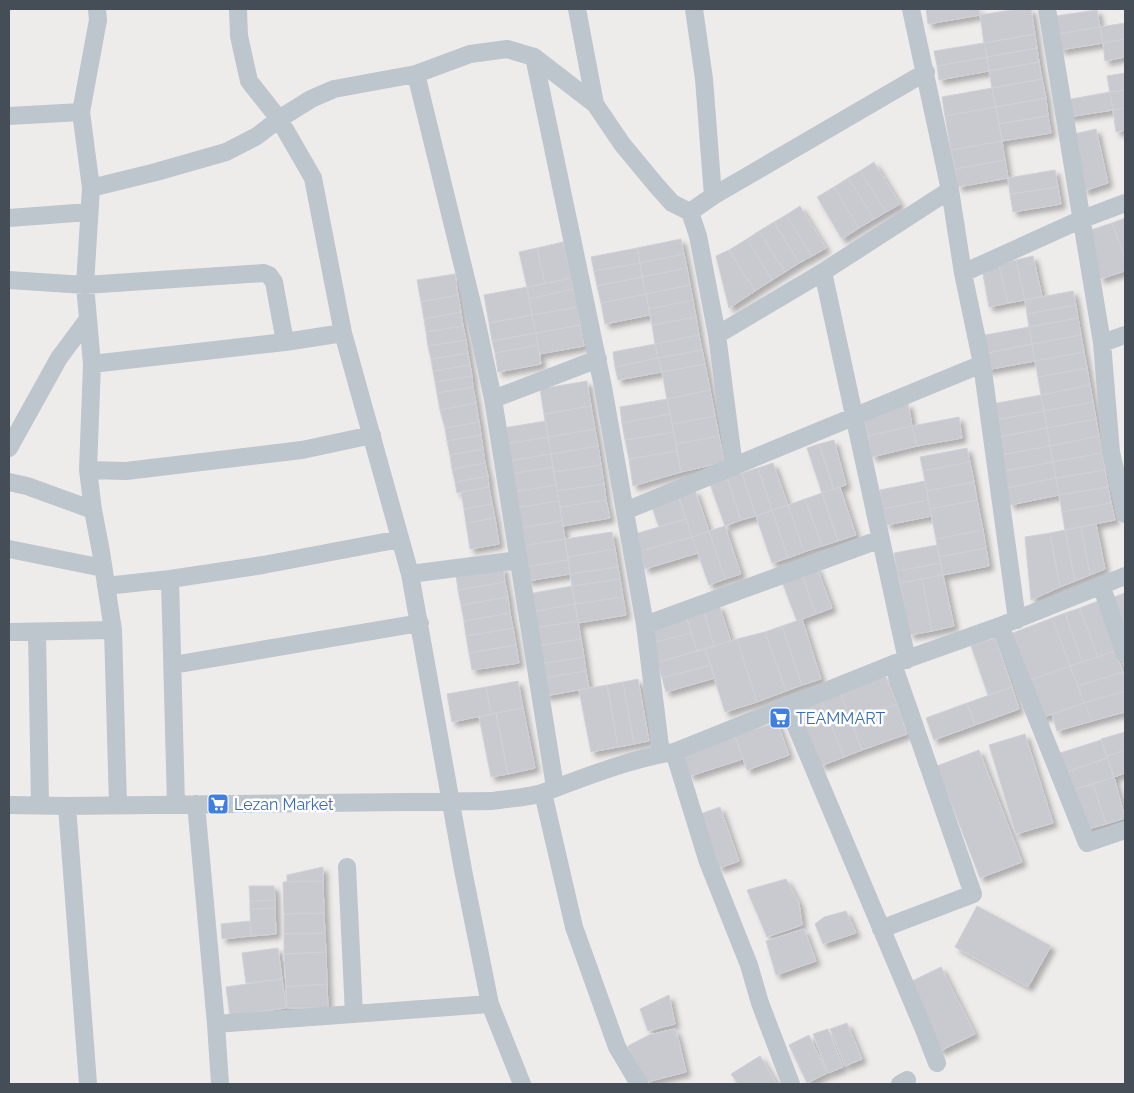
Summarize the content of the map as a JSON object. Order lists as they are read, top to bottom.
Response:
{
  "places": {
    "supermarket": ["TEAMMART", "Lezan Market"]
  }
}
